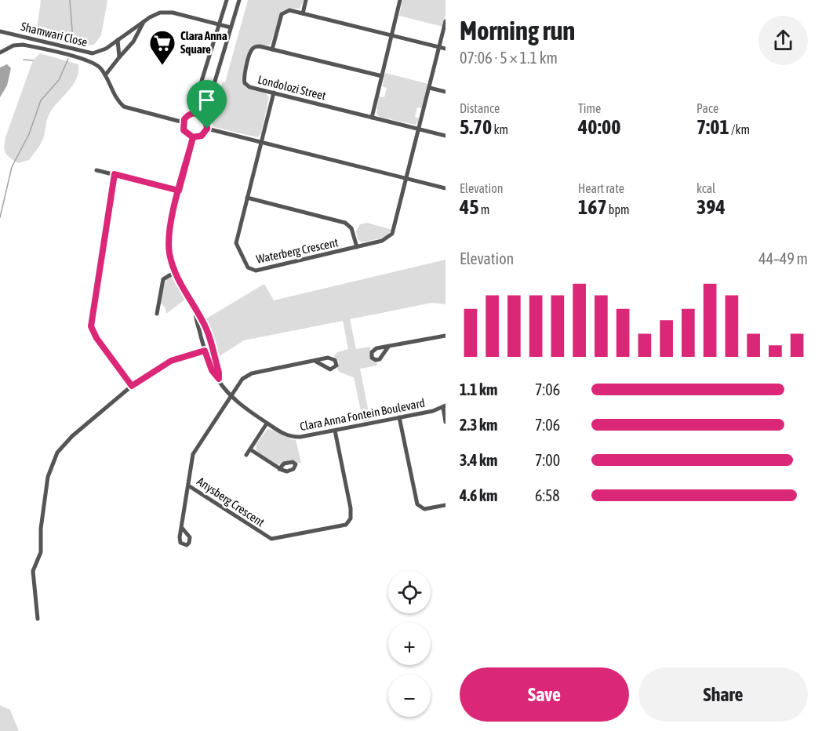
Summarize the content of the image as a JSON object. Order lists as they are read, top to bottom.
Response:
{
  "streets": {
    "street": [
      "Shamwari Close",
      "Londolozi Street",
      "Waterberg Crescent",
      "Clara Anna Fontein Boulevard",
      "Anysberg Crescent"
    ]
  },
  "crossings": [
    ["Londolozi Street", "Waterberg Crescent"],
    ["Clara Anna Fontein Boulevard", "Anysberg Crescent"]
  ],
  "places": {
    "supermarket": ["Clara Anna Square"]
  },
  "page": {
    "heading": ["Morning run", "07:06 · 5 × 1.1 km"],
    "stats": [
      ["Distance", "5.70 km"],
      ["Time", "40:00"],
      ["Pace", "7:01 /km"],
      ["Elevation", "45 m"],
      ["Heart rate", "167 bpm"],
      ["kcal", "394"]
    ],
    "chart": ["Elevation", "44–49 m"],
    "list": [
      {
        "name": "1.1 km",
        "note": "7:06"
      },
      {
        "name": "2.3 km",
        "note": "7:06"
      },
      {
        "name": "3.4 km",
        "note": "7:00"
      },
      {
        "name": "4.6 km",
        "note": "6:58"
      }
    ],
    "map_buttons": ["+", "−"],
    "buttons": ["Save", "Share"]
  }
}
